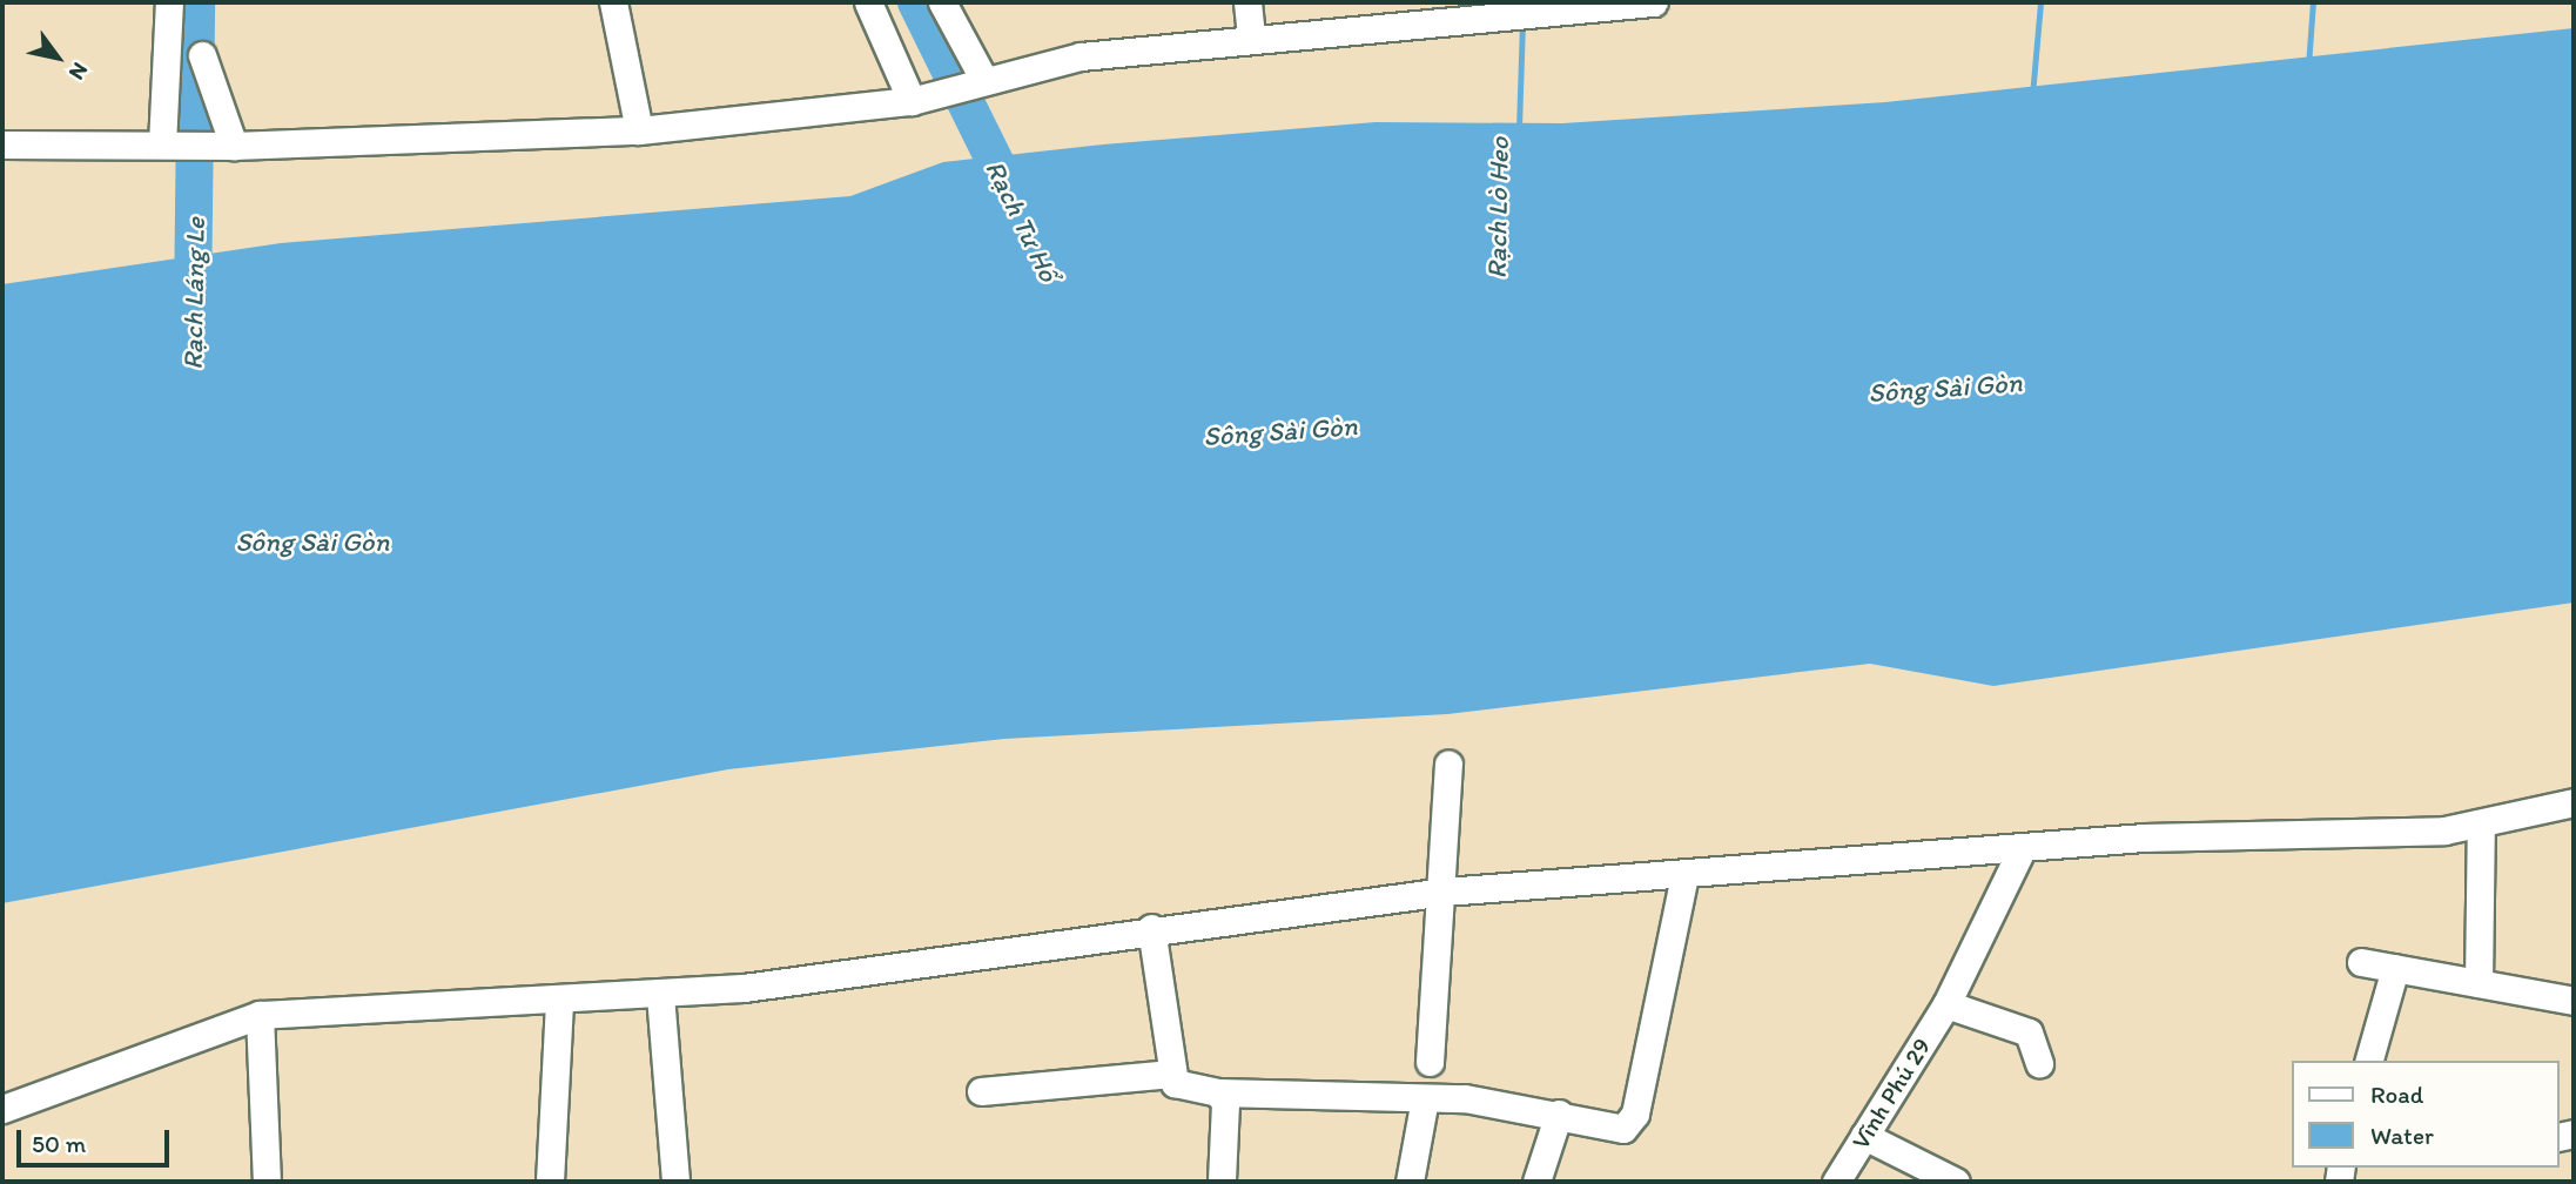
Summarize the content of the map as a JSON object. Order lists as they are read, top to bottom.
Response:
{
  "streets": {
    "street": ["Vĩnh Phú 29"]
  },
  "water": [
    "Rạch Lò Heo",
    "Rạch Tư Hổ",
    "Rạch Láng Le",
    "Sông Sài Gòn"
  ],
  "legend": ["Road", "Water"],
  "scale_bar": "50 m",
  "north": "bottom right"
}
